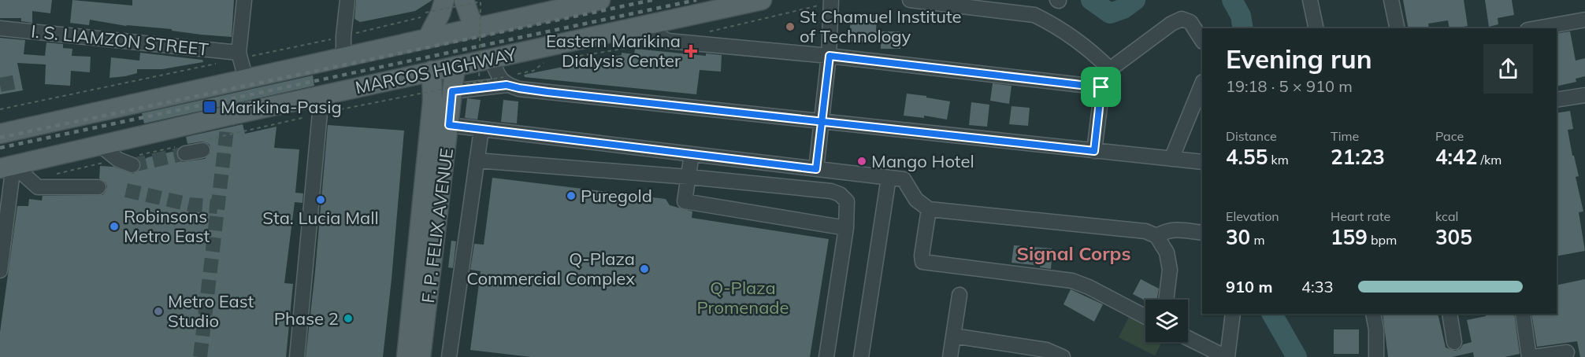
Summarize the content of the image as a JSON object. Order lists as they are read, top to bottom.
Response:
{
  "streets": {
    "main road": ["MARCOS HIGHWAY", "F. P. FELIX AVENUE"],
    "street": ["I. S. LIAMZON STREET"]
  },
  "crossings": [
    ["MARCOS HIGHWAY", "F. P. FELIX AVENUE"]
  ],
  "districts": ["Signal Corps"],
  "parks": ["Q-Plaza Promenade"],
  "places": {
    "other": [
      "St Chamuel Institute of Technology",
      "Mango Hotel",
      "Puregold",
      "Sta. Lucia Mall",
      "Robinsons Metro East",
      "Q-Plaza Commercial Complex",
      "Metro East Studio",
      "Phase 2"
    ],
    "health": ["Eastern Marikina Dialysis Center"],
    "transit": ["Marikina-Pasig"]
  },
  "page": {
    "heading": ["Evening run", "19:18 · 5 × 910 m"],
    "stats": [
      ["Distance", "4.55 km"],
      ["Time", "21:23"],
      ["Pace", "4:42 /km"],
      ["Elevation", "30 m"],
      ["Heart rate", "159 bpm"],
      ["kcal", "305"]
    ],
    "list": [
      {
        "name": "910 m",
        "note": "4:33"
      }
    ]
  }
}
